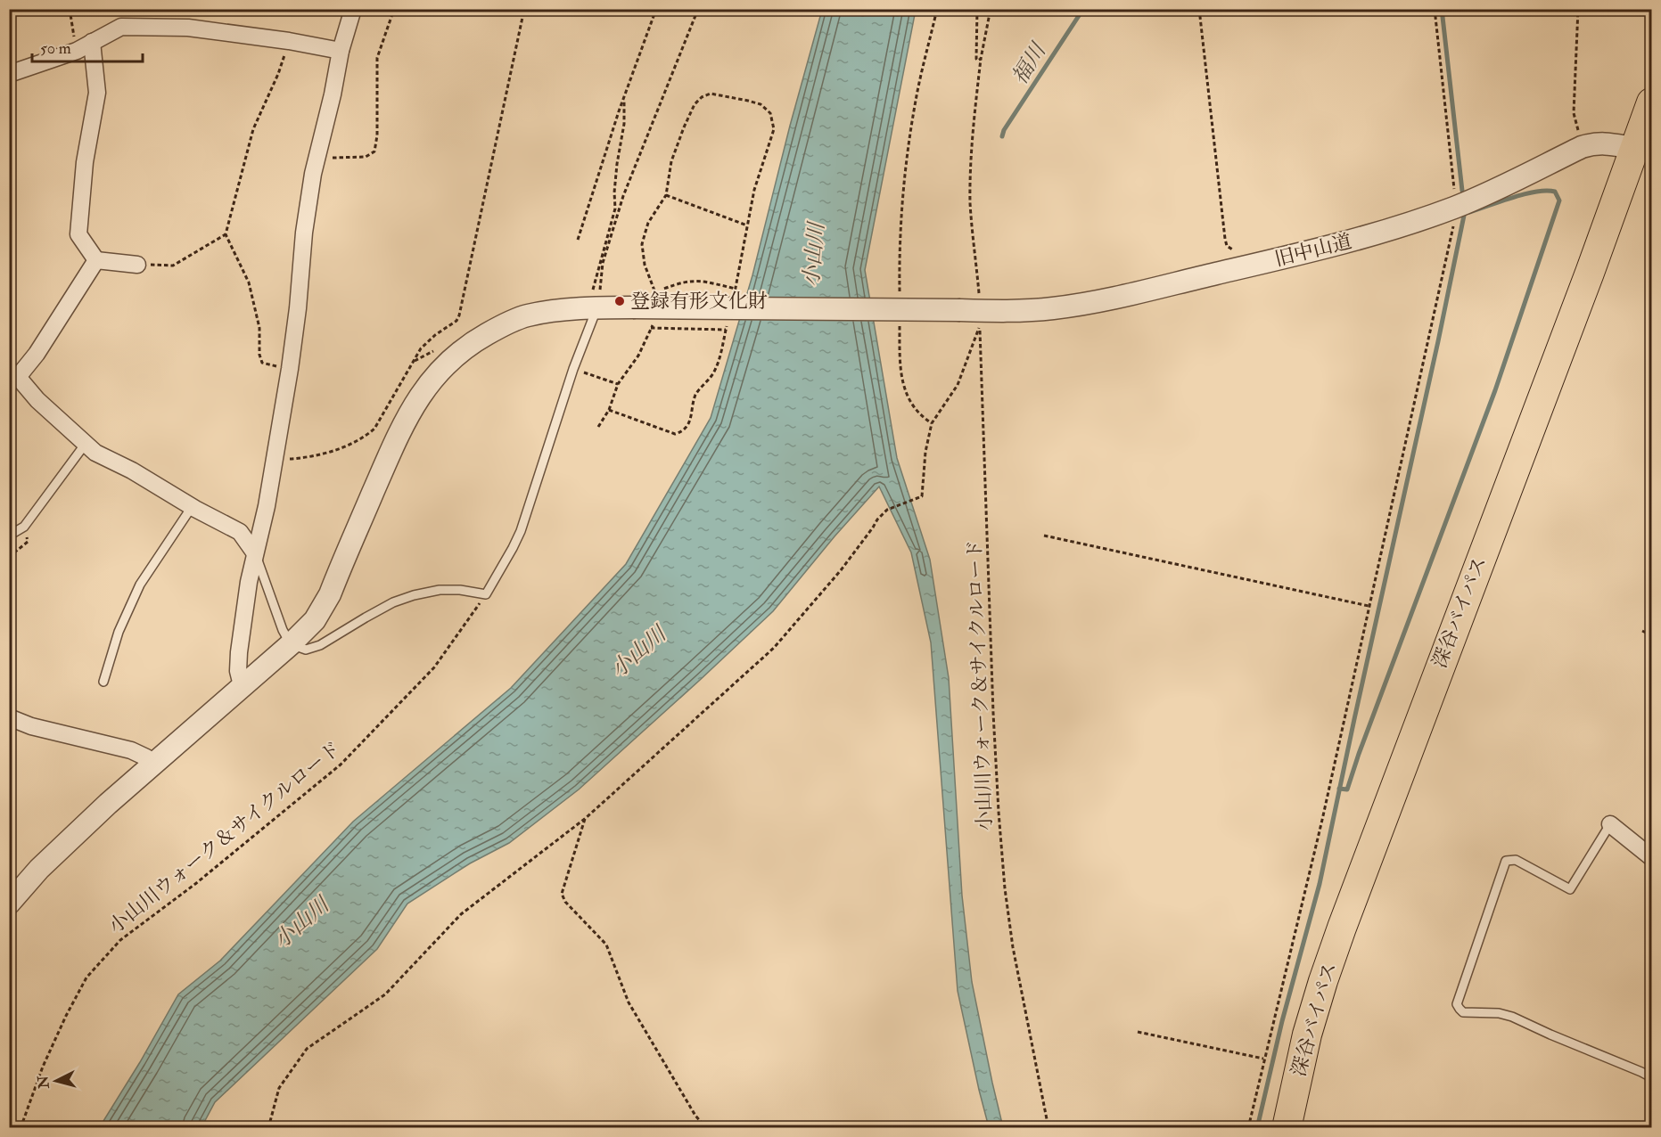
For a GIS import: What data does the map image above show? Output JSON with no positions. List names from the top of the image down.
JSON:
{
  "streets": {
    "highway": ["深谷バイパス"],
    "street": ["旧中山道"],
    "path": ["小山川ウォーク＆サイクルロード"]
  },
  "crossings": [
    ["旧中山道", "深谷バイパス"]
  ],
  "water": ["福川", "小山川"],
  "places": ["登録有形文化財"],
  "scale_bar": "50 m",
  "north": "left"
}
